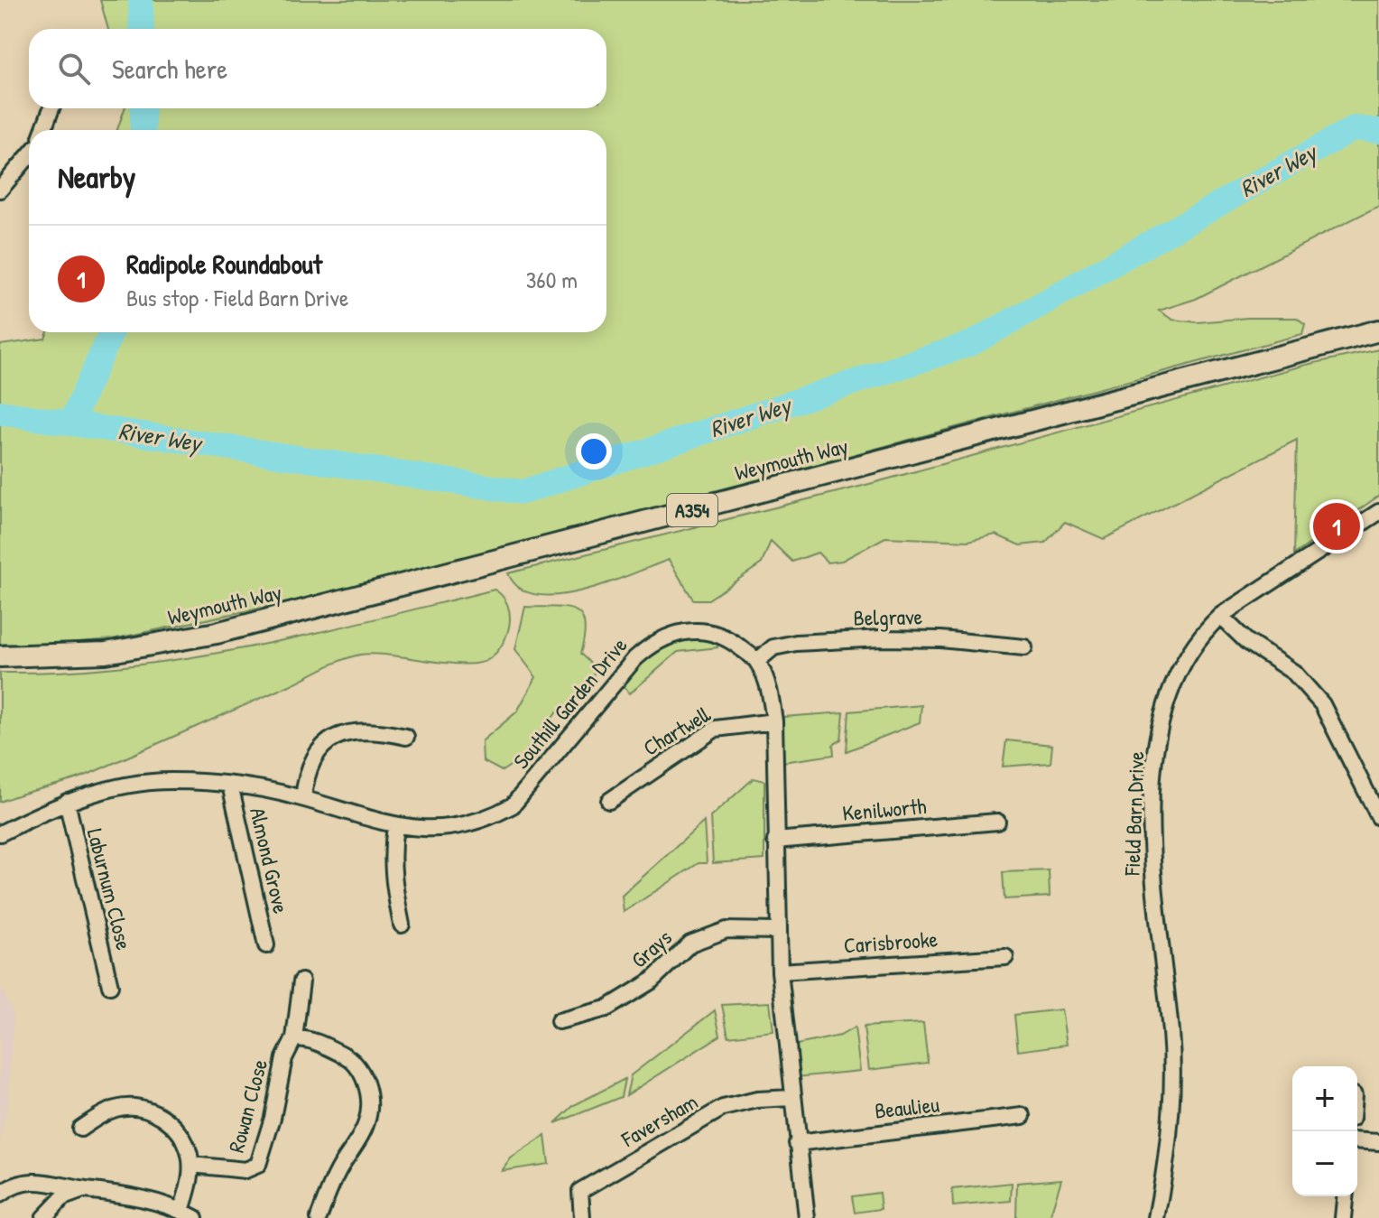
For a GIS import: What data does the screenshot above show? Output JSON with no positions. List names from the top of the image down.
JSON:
{
  "streets": {
    "highway": ["Weymouth Way", "A354"],
    "street": [
      "Belgrave",
      "Southill Garden Drive",
      "Chartwell",
      "Kenilworth",
      "Field Barn Drive",
      "Almond Grove",
      "Laburnum Close",
      "Carisbrooke",
      "Grays",
      "Rowan Close",
      "Beaulieu",
      "Faversham"
    ]
  },
  "crossings": [
    ["Belgrave", "Southill Garden Drive"],
    ["Southill Garden Drive", "Almond Grove"],
    ["Southill Garden Drive", "Laburnum Close"]
  ],
  "water": ["River Wey"],
  "page": {
    "search": "Search here",
    "heading": "Nearby",
    "list": [
      {
        "mark": "1",
        "name": "Radipole Roundabout",
        "note": "Bus stop · Field Barn Drive",
        "value": "360 m"
      }
    ],
    "pins": "1",
    "map_buttons": ["+", "−"]
  }
}
